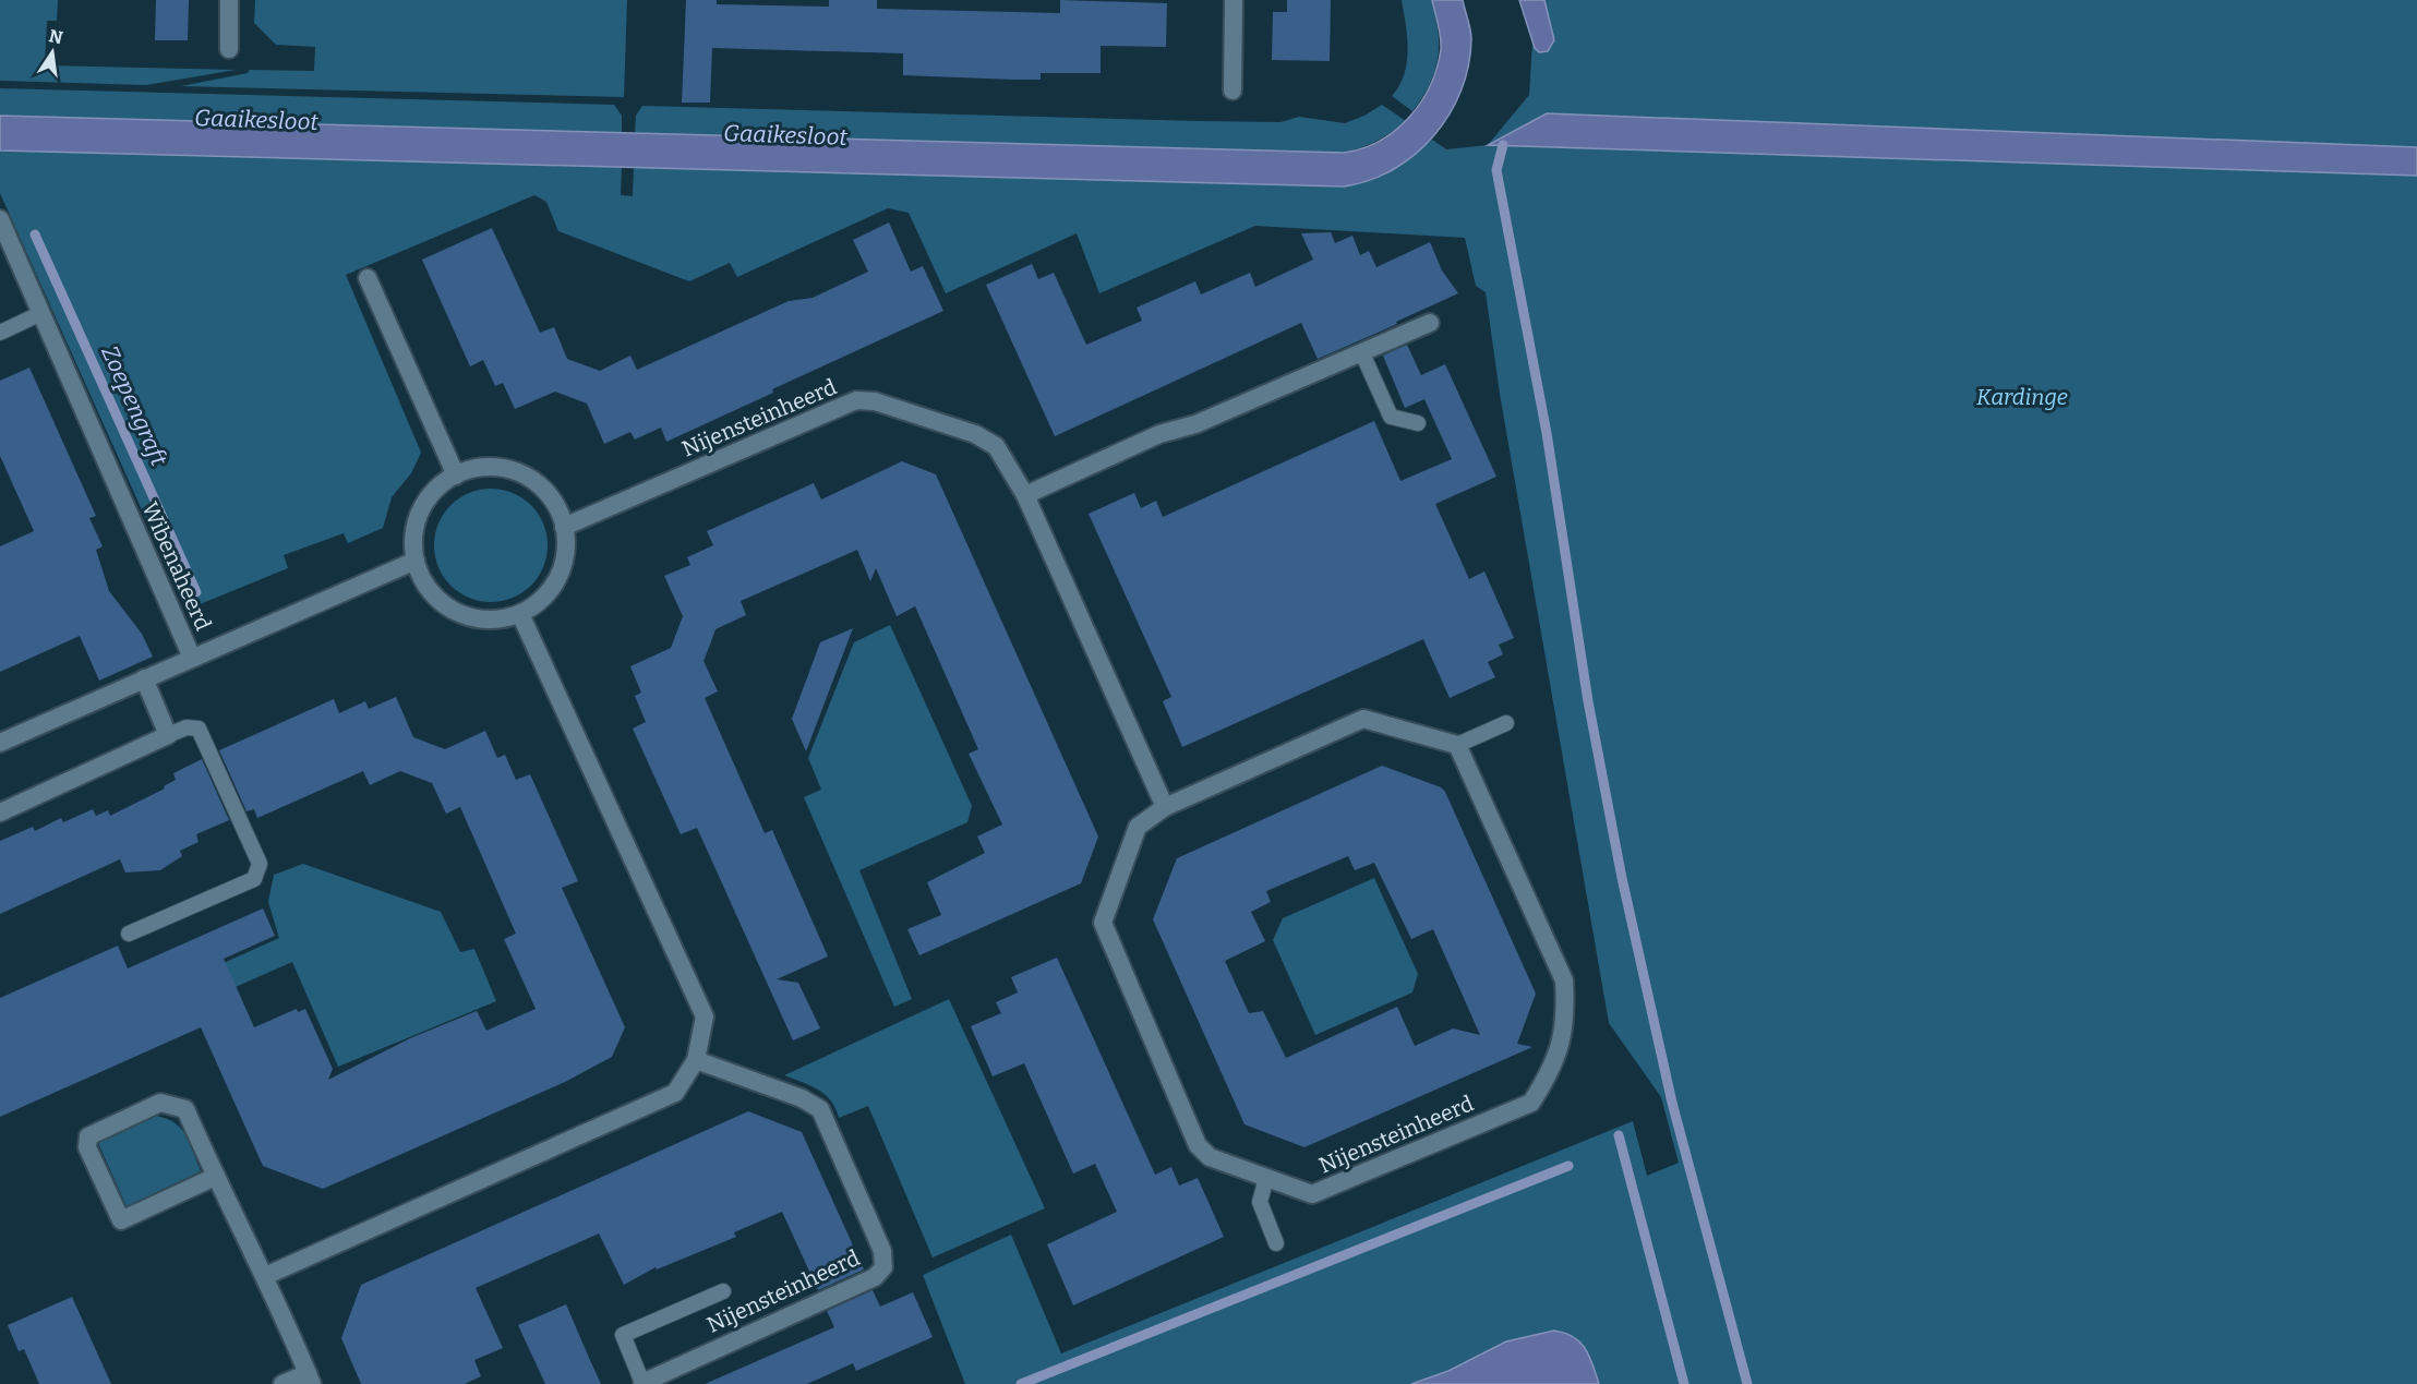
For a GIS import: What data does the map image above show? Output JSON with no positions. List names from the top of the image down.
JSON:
{
  "streets": {
    "street": ["Nijensteinheerd", "Wibenaheerd"]
  },
  "crossings": [
    ["Nijensteinheerd", "Wibenaheerd"]
  ],
  "water": ["Gaaikesloot", "Zoepengraft"],
  "parks": ["Kardinge"],
  "north": "top"
}
